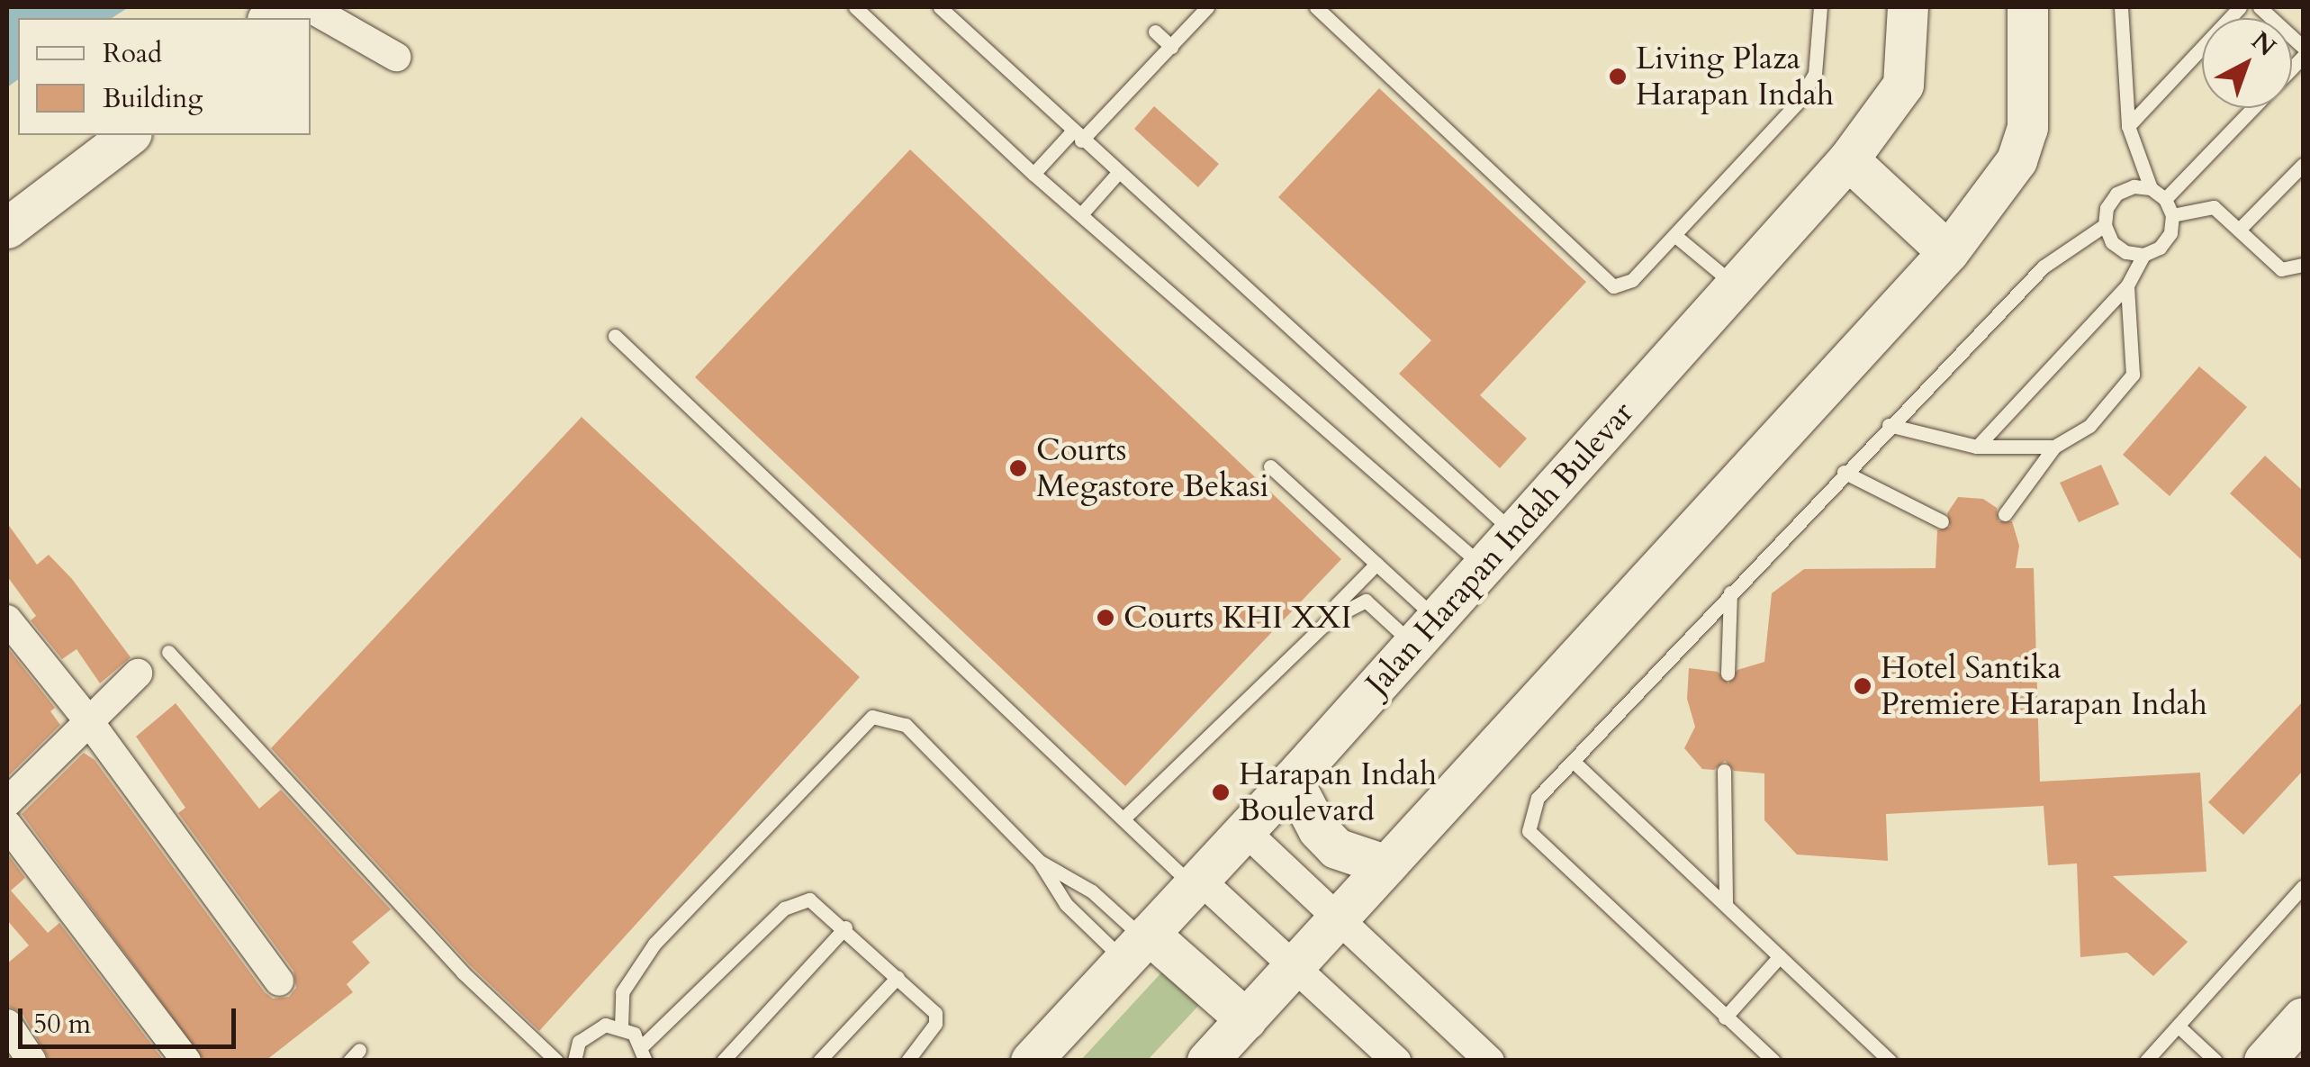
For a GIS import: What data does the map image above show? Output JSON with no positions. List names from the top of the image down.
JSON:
{
  "streets": {
    "street": ["Jalan Harapan Indah Bulevar"]
  },
  "places": [
    "Living Plaza Harapan Indah",
    "Courts Megastore Bekasi",
    "Courts KHI XXI",
    "Hotel Santika Premiere Harapan Indah",
    "Harapan Indah Boulevard"
  ],
  "legend": ["Road", "Building"],
  "scale_bar": "50 m",
  "north": "top right"
}
